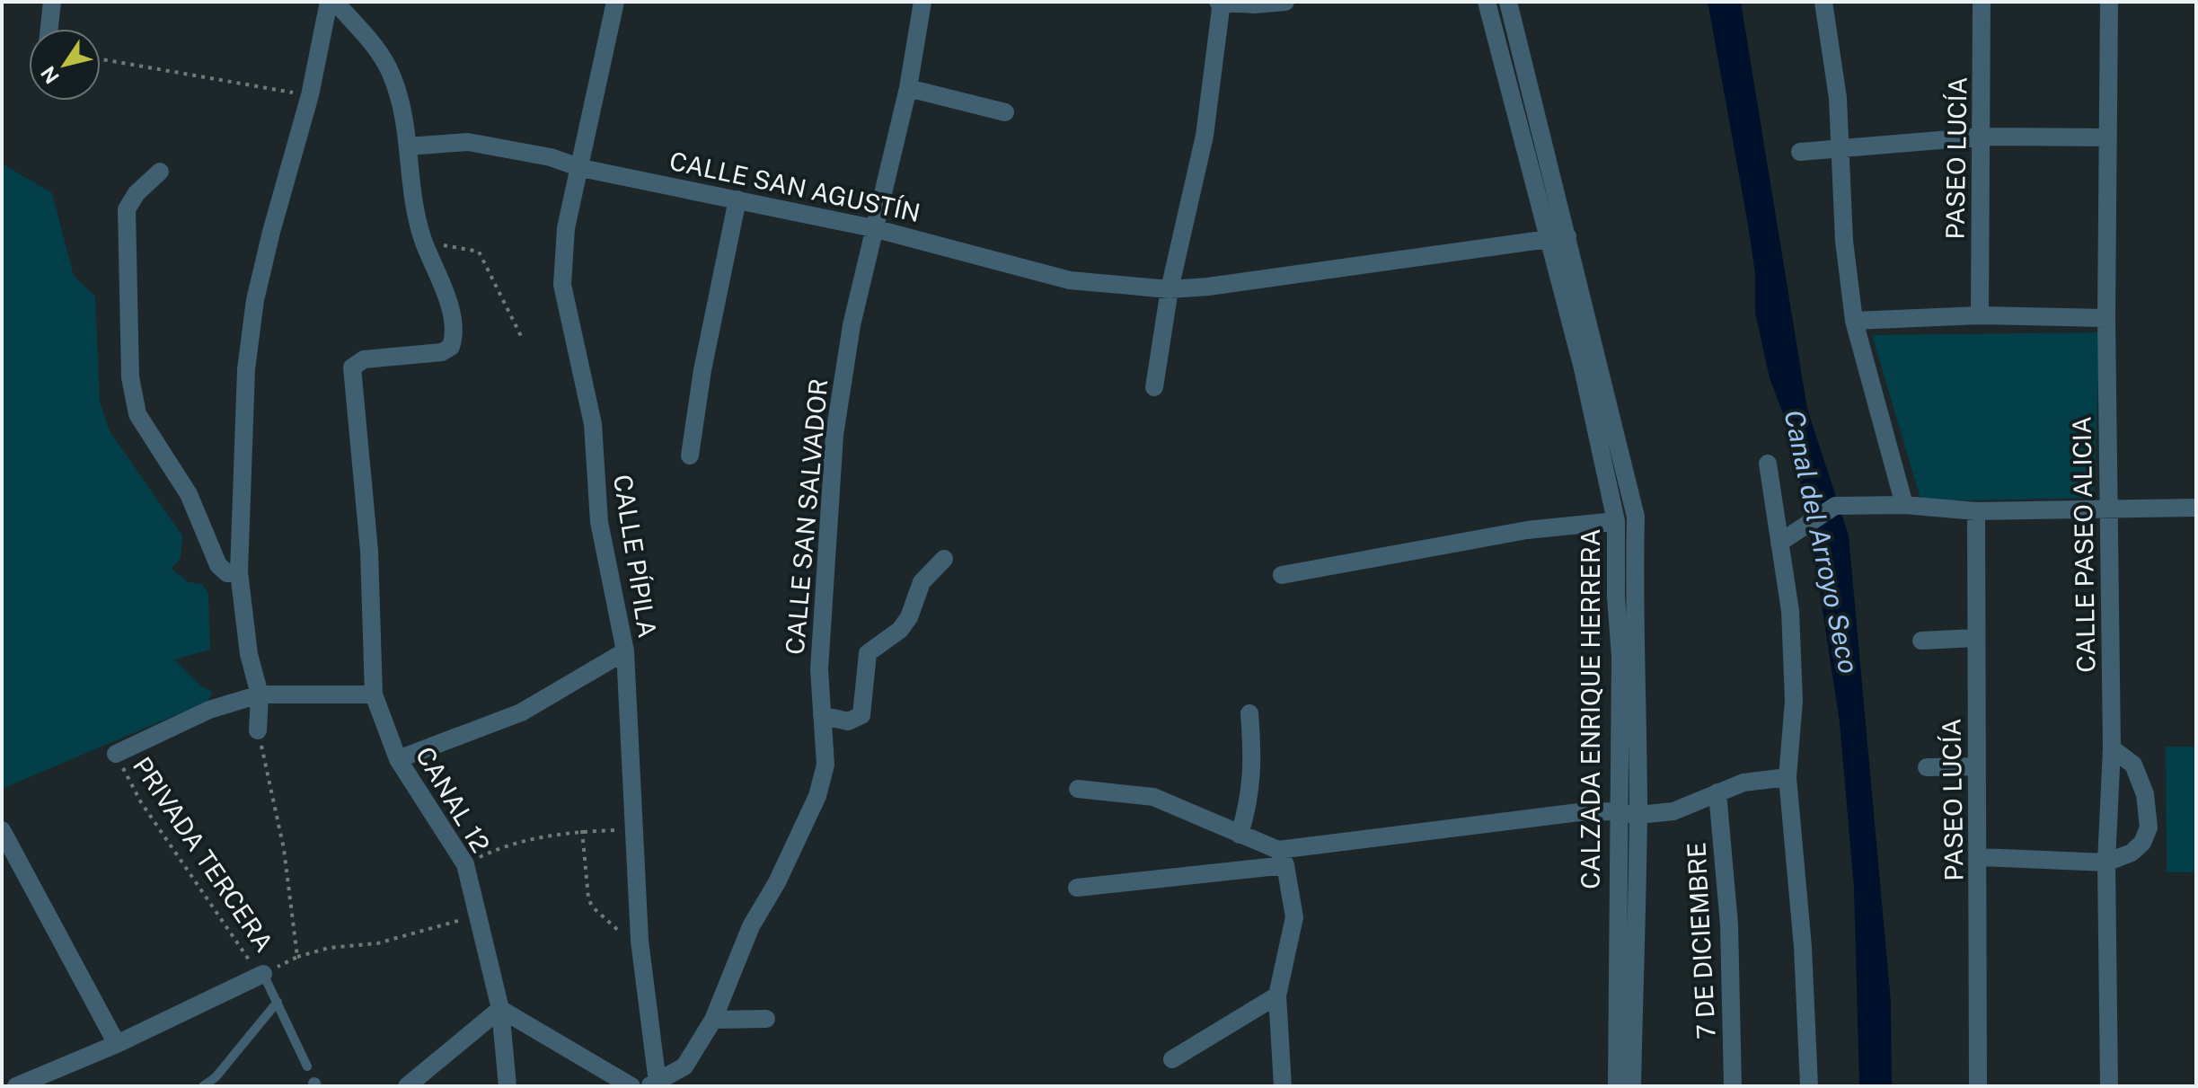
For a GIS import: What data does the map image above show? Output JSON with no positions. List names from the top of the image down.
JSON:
{
  "streets": {
    "street": [
      "PASEO LUCÍA",
      "CALLE SAN AGUSTÍN",
      "CALLE SAN SALVADOR",
      "CALLE PASEO ALICIA",
      "CALLE PÍPILA",
      "CALZADA ENRIQUE HERRERA",
      "CANAL 12",
      "7 DE DICIEMBRE"
    ],
    "path": ["PRIVADA TERCERA"]
  },
  "crossings": [
    ["CALLE SAN AGUSTÍN", "CALLE SAN SALVADOR"],
    ["CALLE SAN AGUSTÍN", "CALLE PÍPILA"],
    ["CALLE SAN AGUSTÍN", "CALZADA ENRIQUE HERRERA"],
    ["CALLE SAN SALVADOR", "CALLE PÍPILA"]
  ],
  "water": ["Canal del Arroyo Seco"],
  "north": "bottom left"
}
